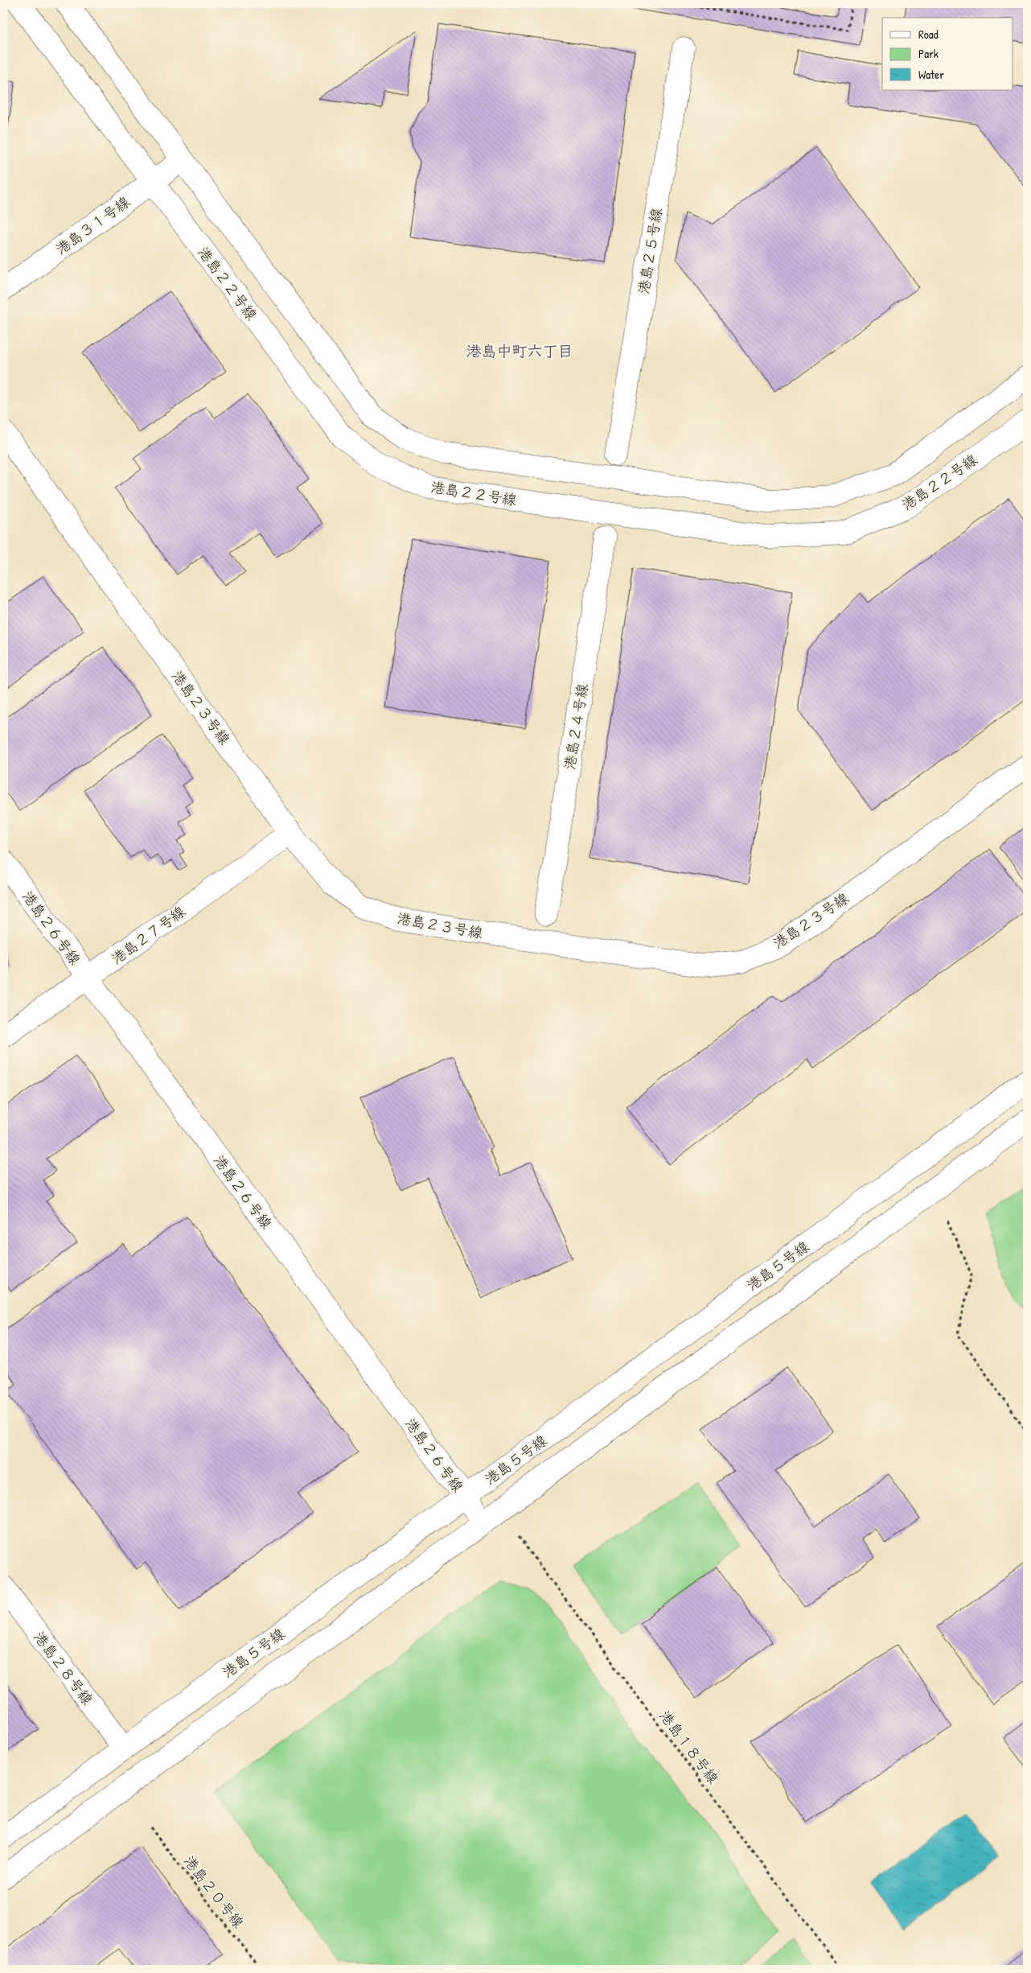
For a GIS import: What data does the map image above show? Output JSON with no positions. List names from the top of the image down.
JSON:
{
  "streets": {
    "street": [
      "港島３１号線",
      "港島２５号線",
      "港島２２号線",
      "港島２３号線",
      "港島２４号線",
      "港島２６号線",
      "港島２７号線",
      "港島５号線",
      "港島２８号線"
    ],
    "path": ["港島１８号線", "港島２０号線"]
  },
  "crossings": [
    ["港島３１号線", "港島２２号線"],
    ["港島２３号線", "港島２７号線"],
    ["港島２６号線", "港島２７号線"],
    ["港島２６号線", "港島５号線"],
    ["港島５号線", "港島２８号線"]
  ],
  "districts": ["港島中町六丁目"],
  "legend": ["Road", "Park", "Water"]
}
